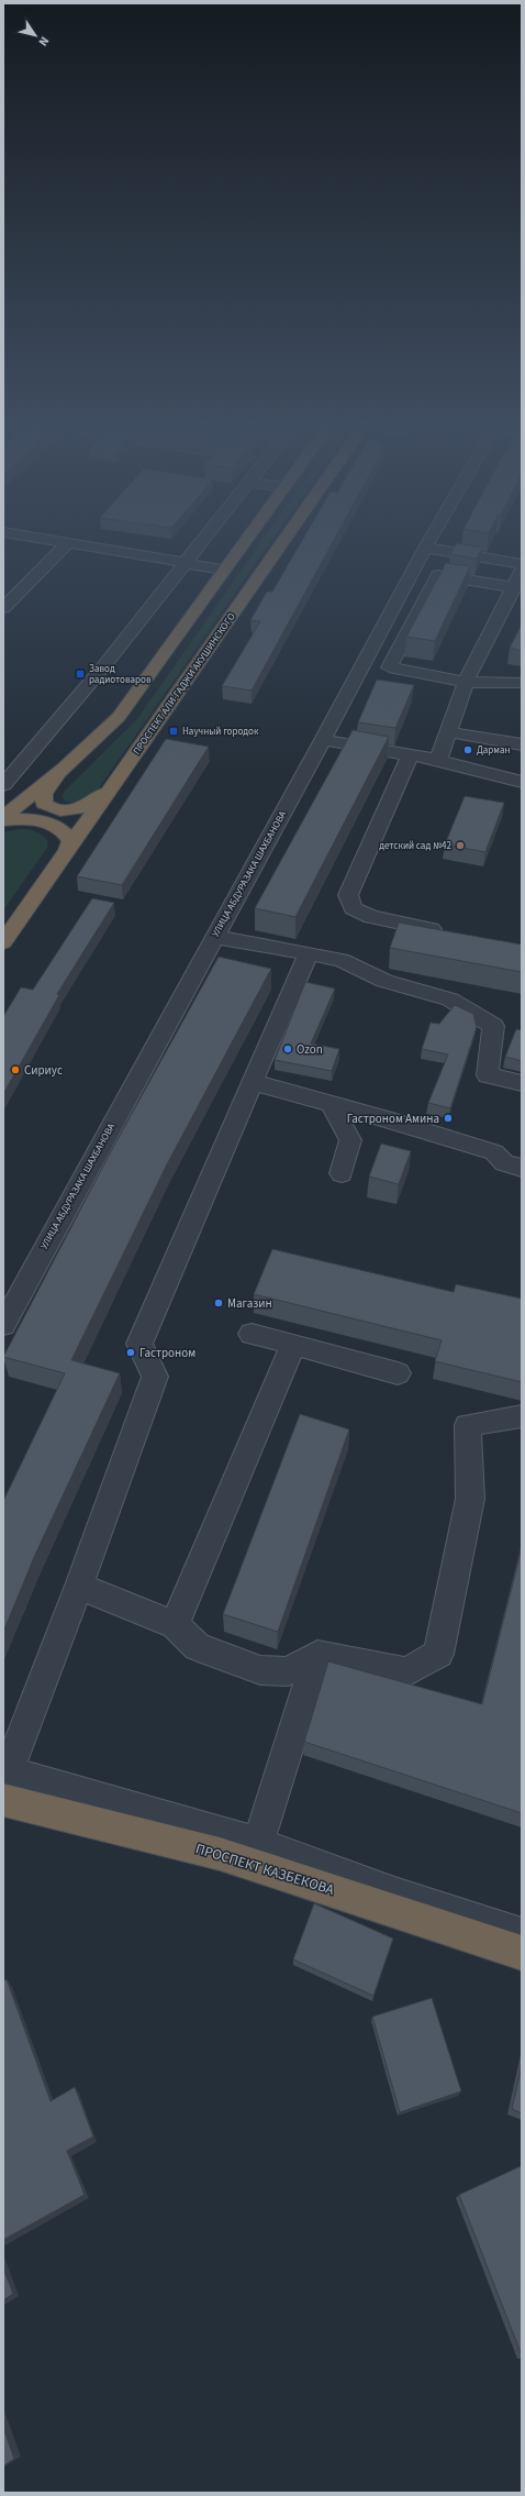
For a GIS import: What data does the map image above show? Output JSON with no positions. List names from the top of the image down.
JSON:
{
  "streets": {
    "highway": ["ПРОСПЕКТ АЛИ-ГАДЖИ АКУШИНСКОГО", "ПРОСПЕКТ КАЗБЕКОВА"],
    "street": ["УЛИЦА АБДУРАЗАКА ШАХБАНОВА"]
  },
  "places": {
    "transit": ["Завод радиотоваров", "Научный городок"],
    "other": [
      "Дарман",
      "детский сад №42",
      "Ozon",
      "Сириус",
      "Гастроном Амина",
      "Магазин",
      "Гастроном"
    ]
  },
  "north": "bottom right"
}
